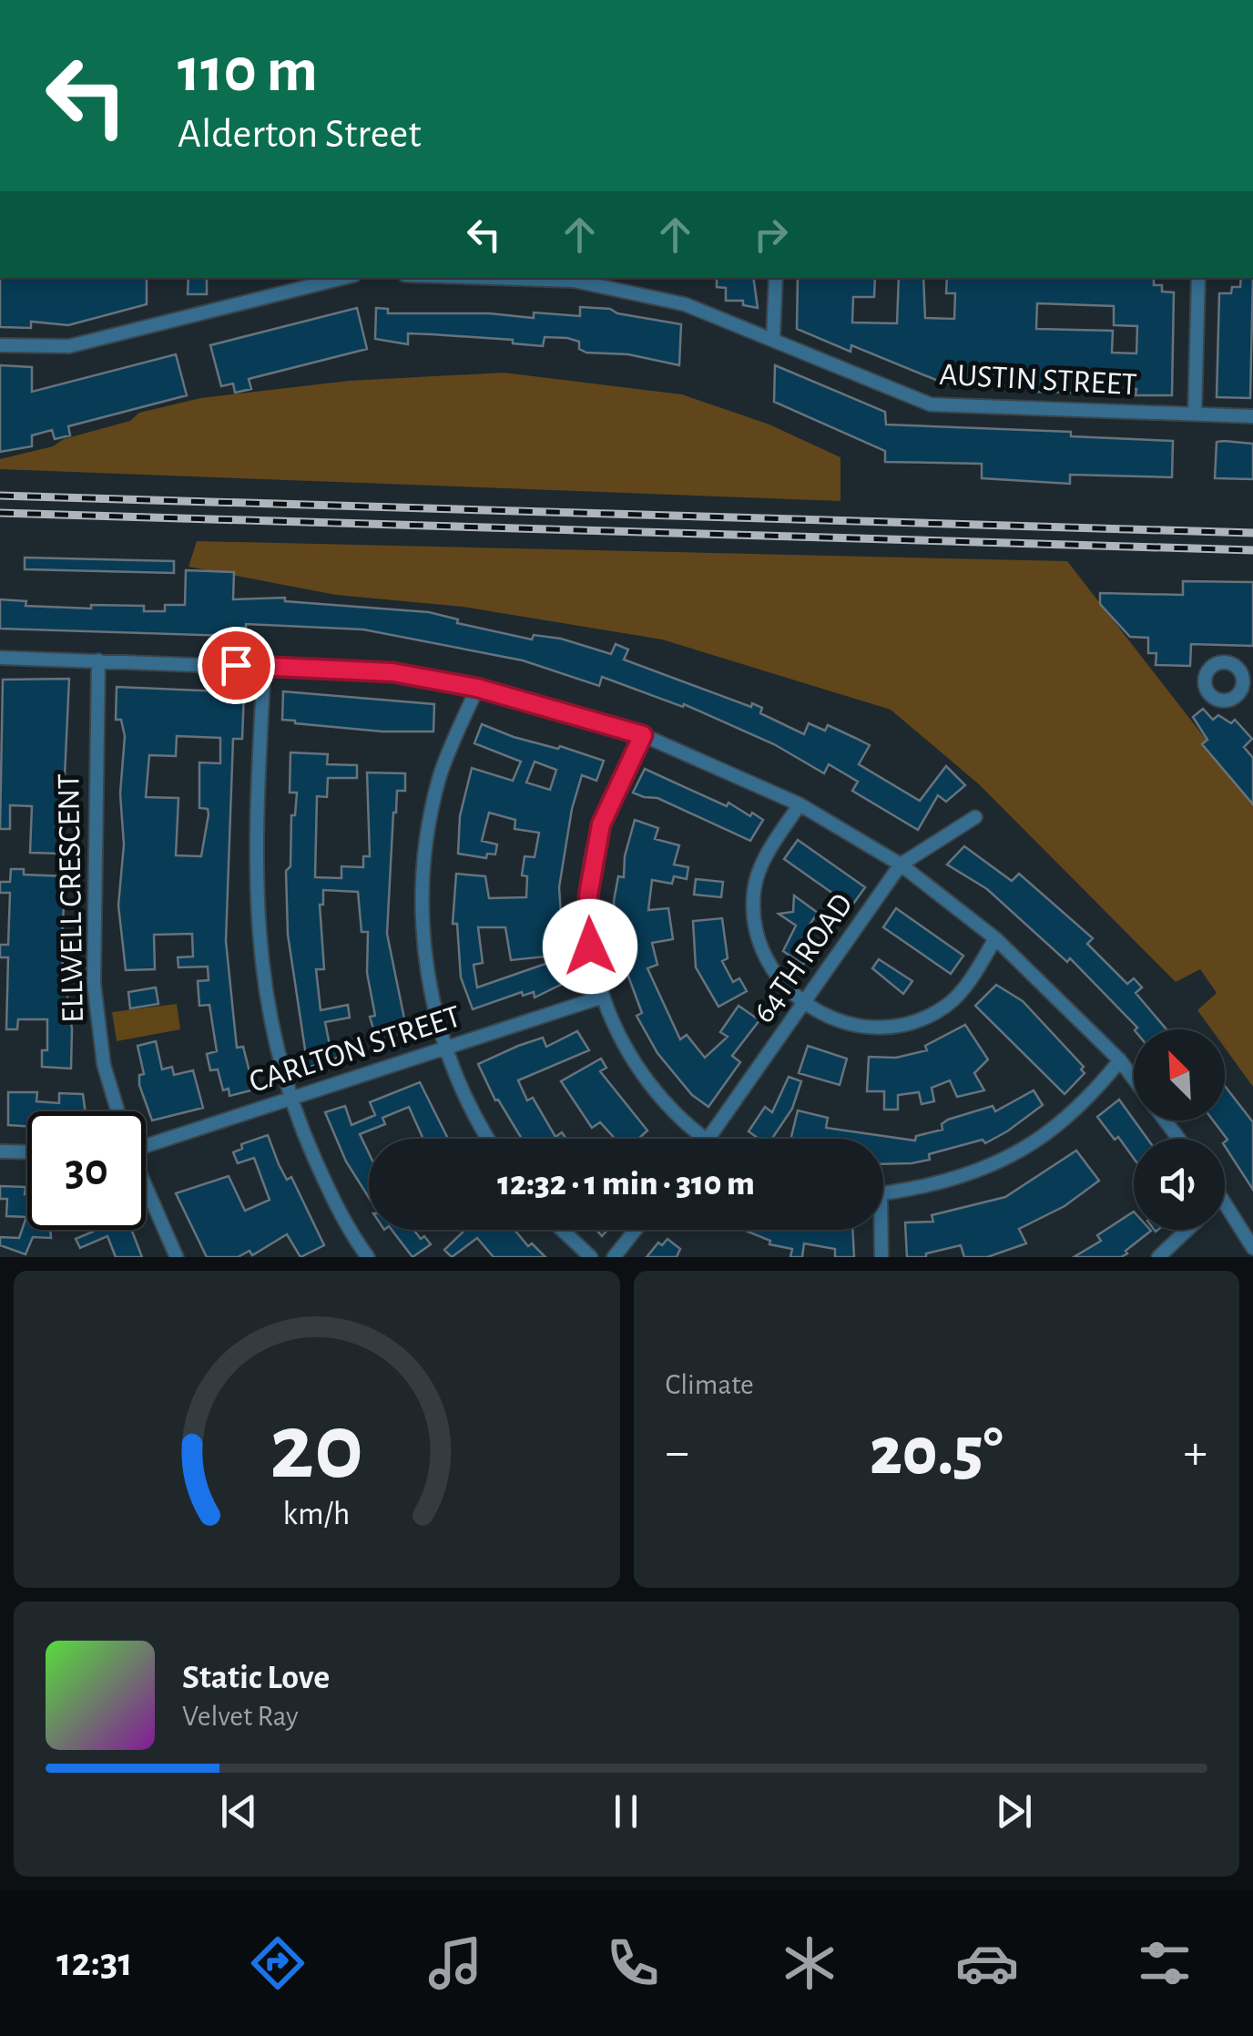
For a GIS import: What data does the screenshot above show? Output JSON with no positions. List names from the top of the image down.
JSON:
{
  "streets": {
    "street": [
      "AUSTIN STREET",
      "ELLWELL CRESCENT",
      "64TH ROAD",
      "CARLTON STREET"
    ]
  },
  "north": "top left",
  "page": {
    "turn": ["110 m", "Alderton Street"],
    "limit": "30",
    "trip": "12:32 · 1 min · 310 m",
    "tile": "Climate",
    "heat": ["−", "20.5°", "+"],
    "song": ["Static Love", "Velvet Ray"],
    "tabs": "12:31",
    "gauge": ["20", "km/h"]
  }
}
